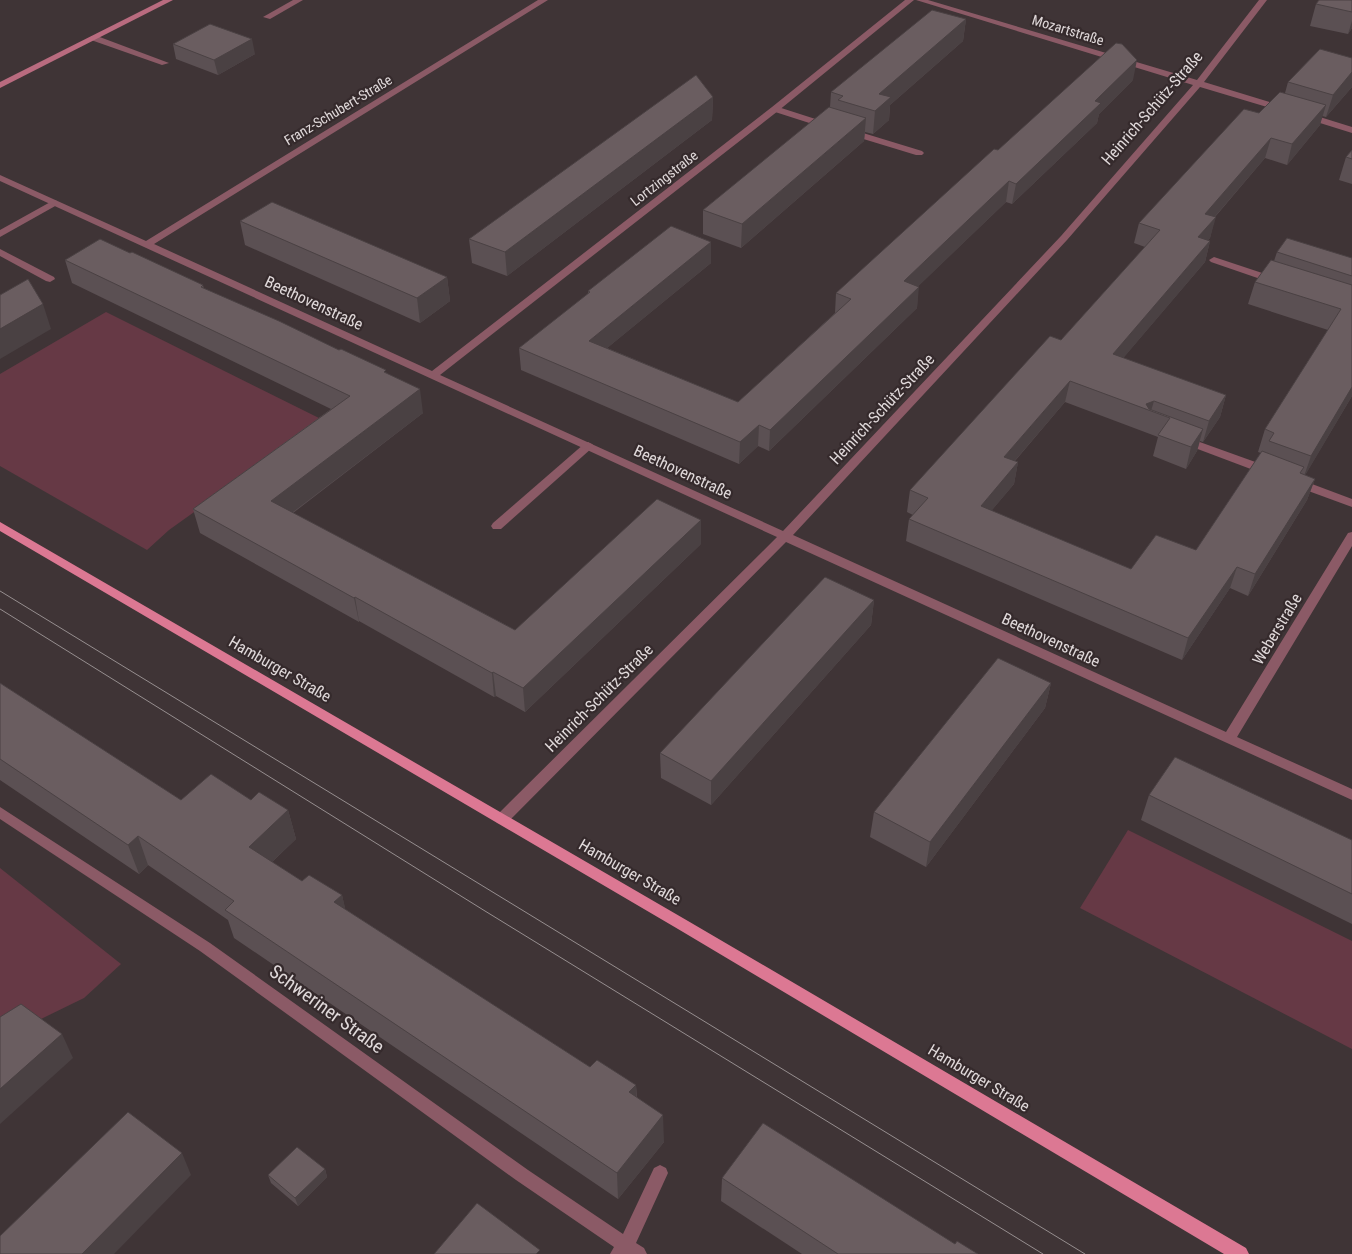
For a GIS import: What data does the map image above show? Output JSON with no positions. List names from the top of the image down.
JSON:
{
  "streets": {
    "main road": ["Hamburger Straße"],
    "street": [
      "Mozartstraße",
      "Heinrich-Schütz-Straße",
      "Franz-Schubert-Straße",
      "Lortzingstraße",
      "Beethovenstraße",
      "Weberstraße",
      "Schweriner Straße"
    ]
  },
  "crossings": [
    ["Mozartstraße", "Heinrich-Schütz-Straße"],
    ["Heinrich-Schütz-Straße", "Beethovenstraße"],
    ["Heinrich-Schütz-Straße", "Hamburger Straße"],
    ["Franz-Schubert-Straße", "Beethovenstraße"],
    ["Lortzingstraße", "Beethovenstraße"],
    ["Beethovenstraße", "Weberstraße"]
  ]
}
